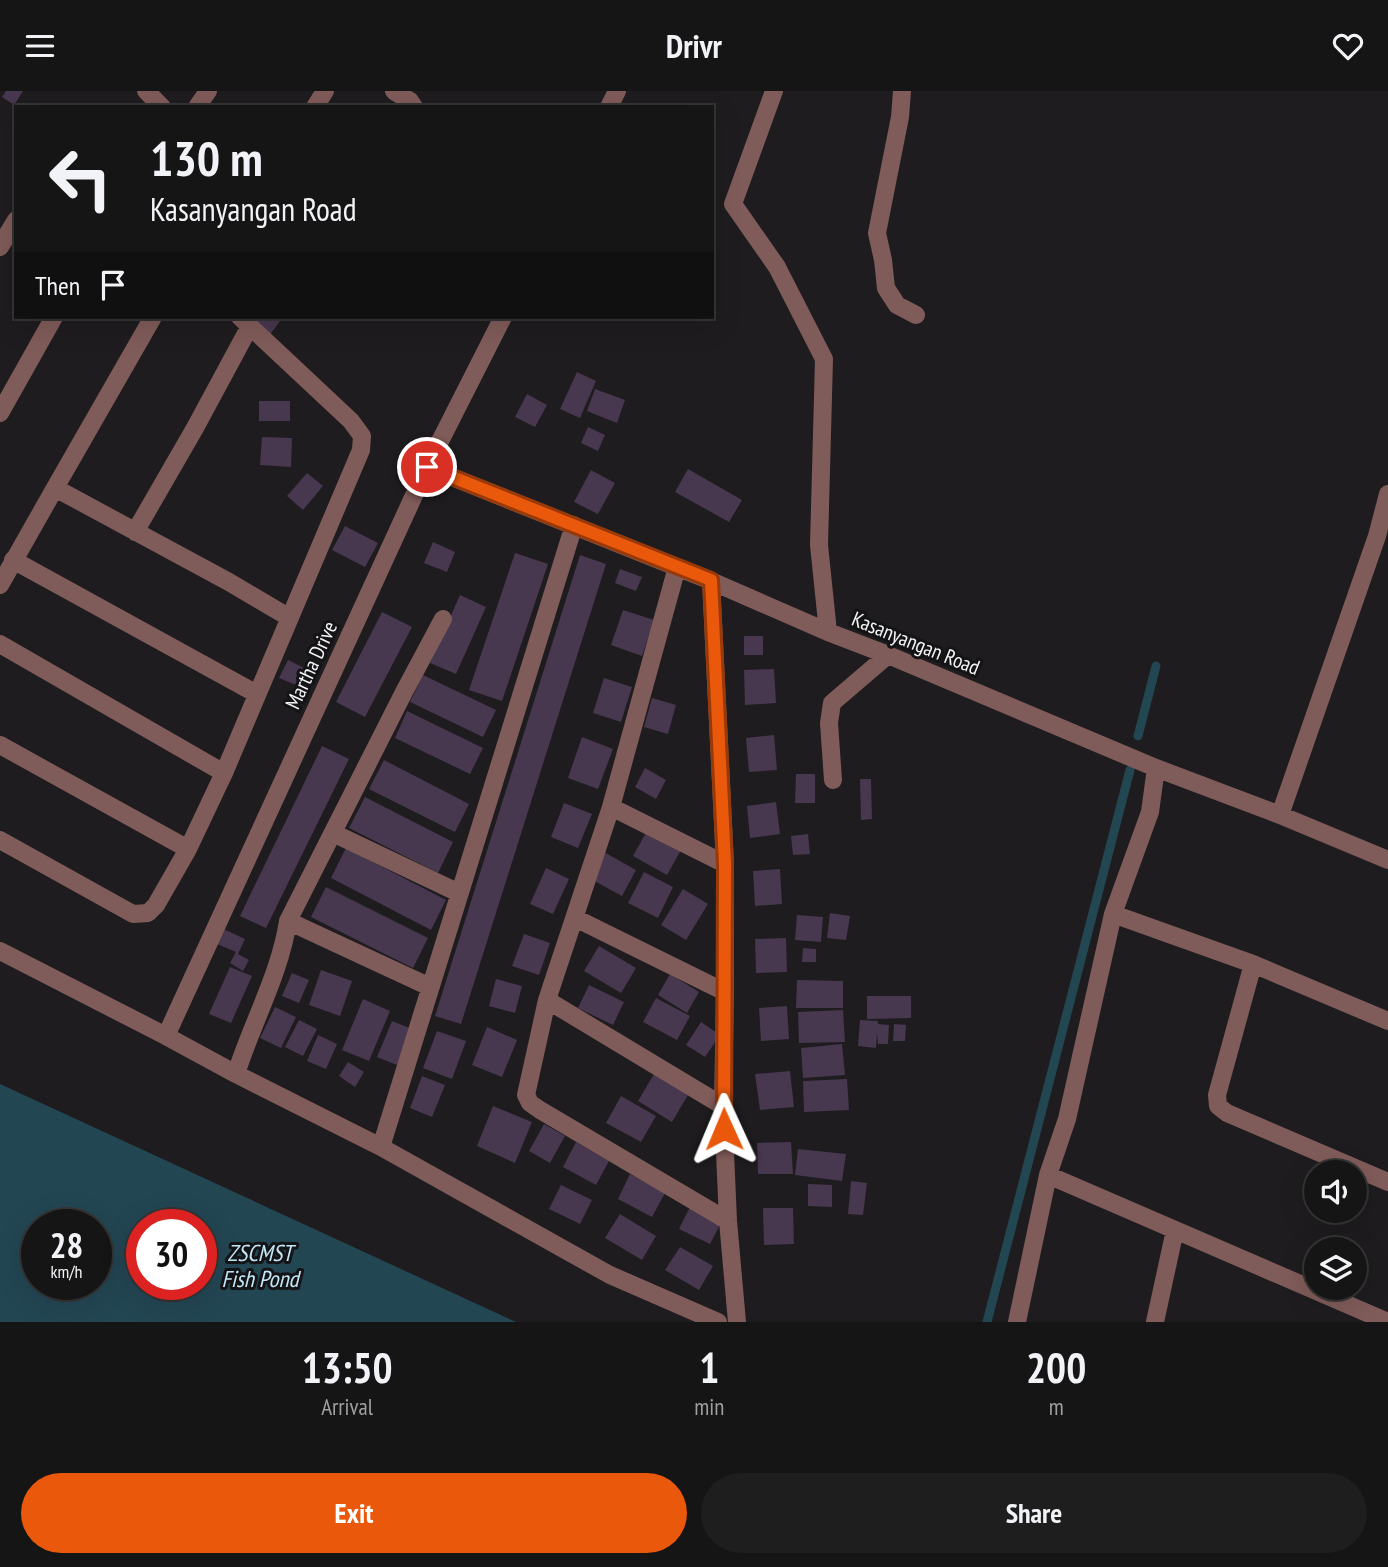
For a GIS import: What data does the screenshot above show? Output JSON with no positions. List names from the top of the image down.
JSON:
{
  "streets": {
    "street": ["Kasanyangan Road", "Martha Drive"]
  },
  "crossings": [
    ["Kasanyangan Road", "Martha Drive"]
  ],
  "water": ["ZSCMST Fish Pond"],
  "page": {
    "header": "Drivr",
    "turn": ["130 m", "Kasanyangan Road"],
    "then": "Then",
    "speed": "28 km/h",
    "limit": "30",
    "eta": [
      "13:50",
      "Arrival",
      "1",
      "min",
      "200",
      "m"
    ],
    "buttons": ["Exit", "Share"]
  }
}
